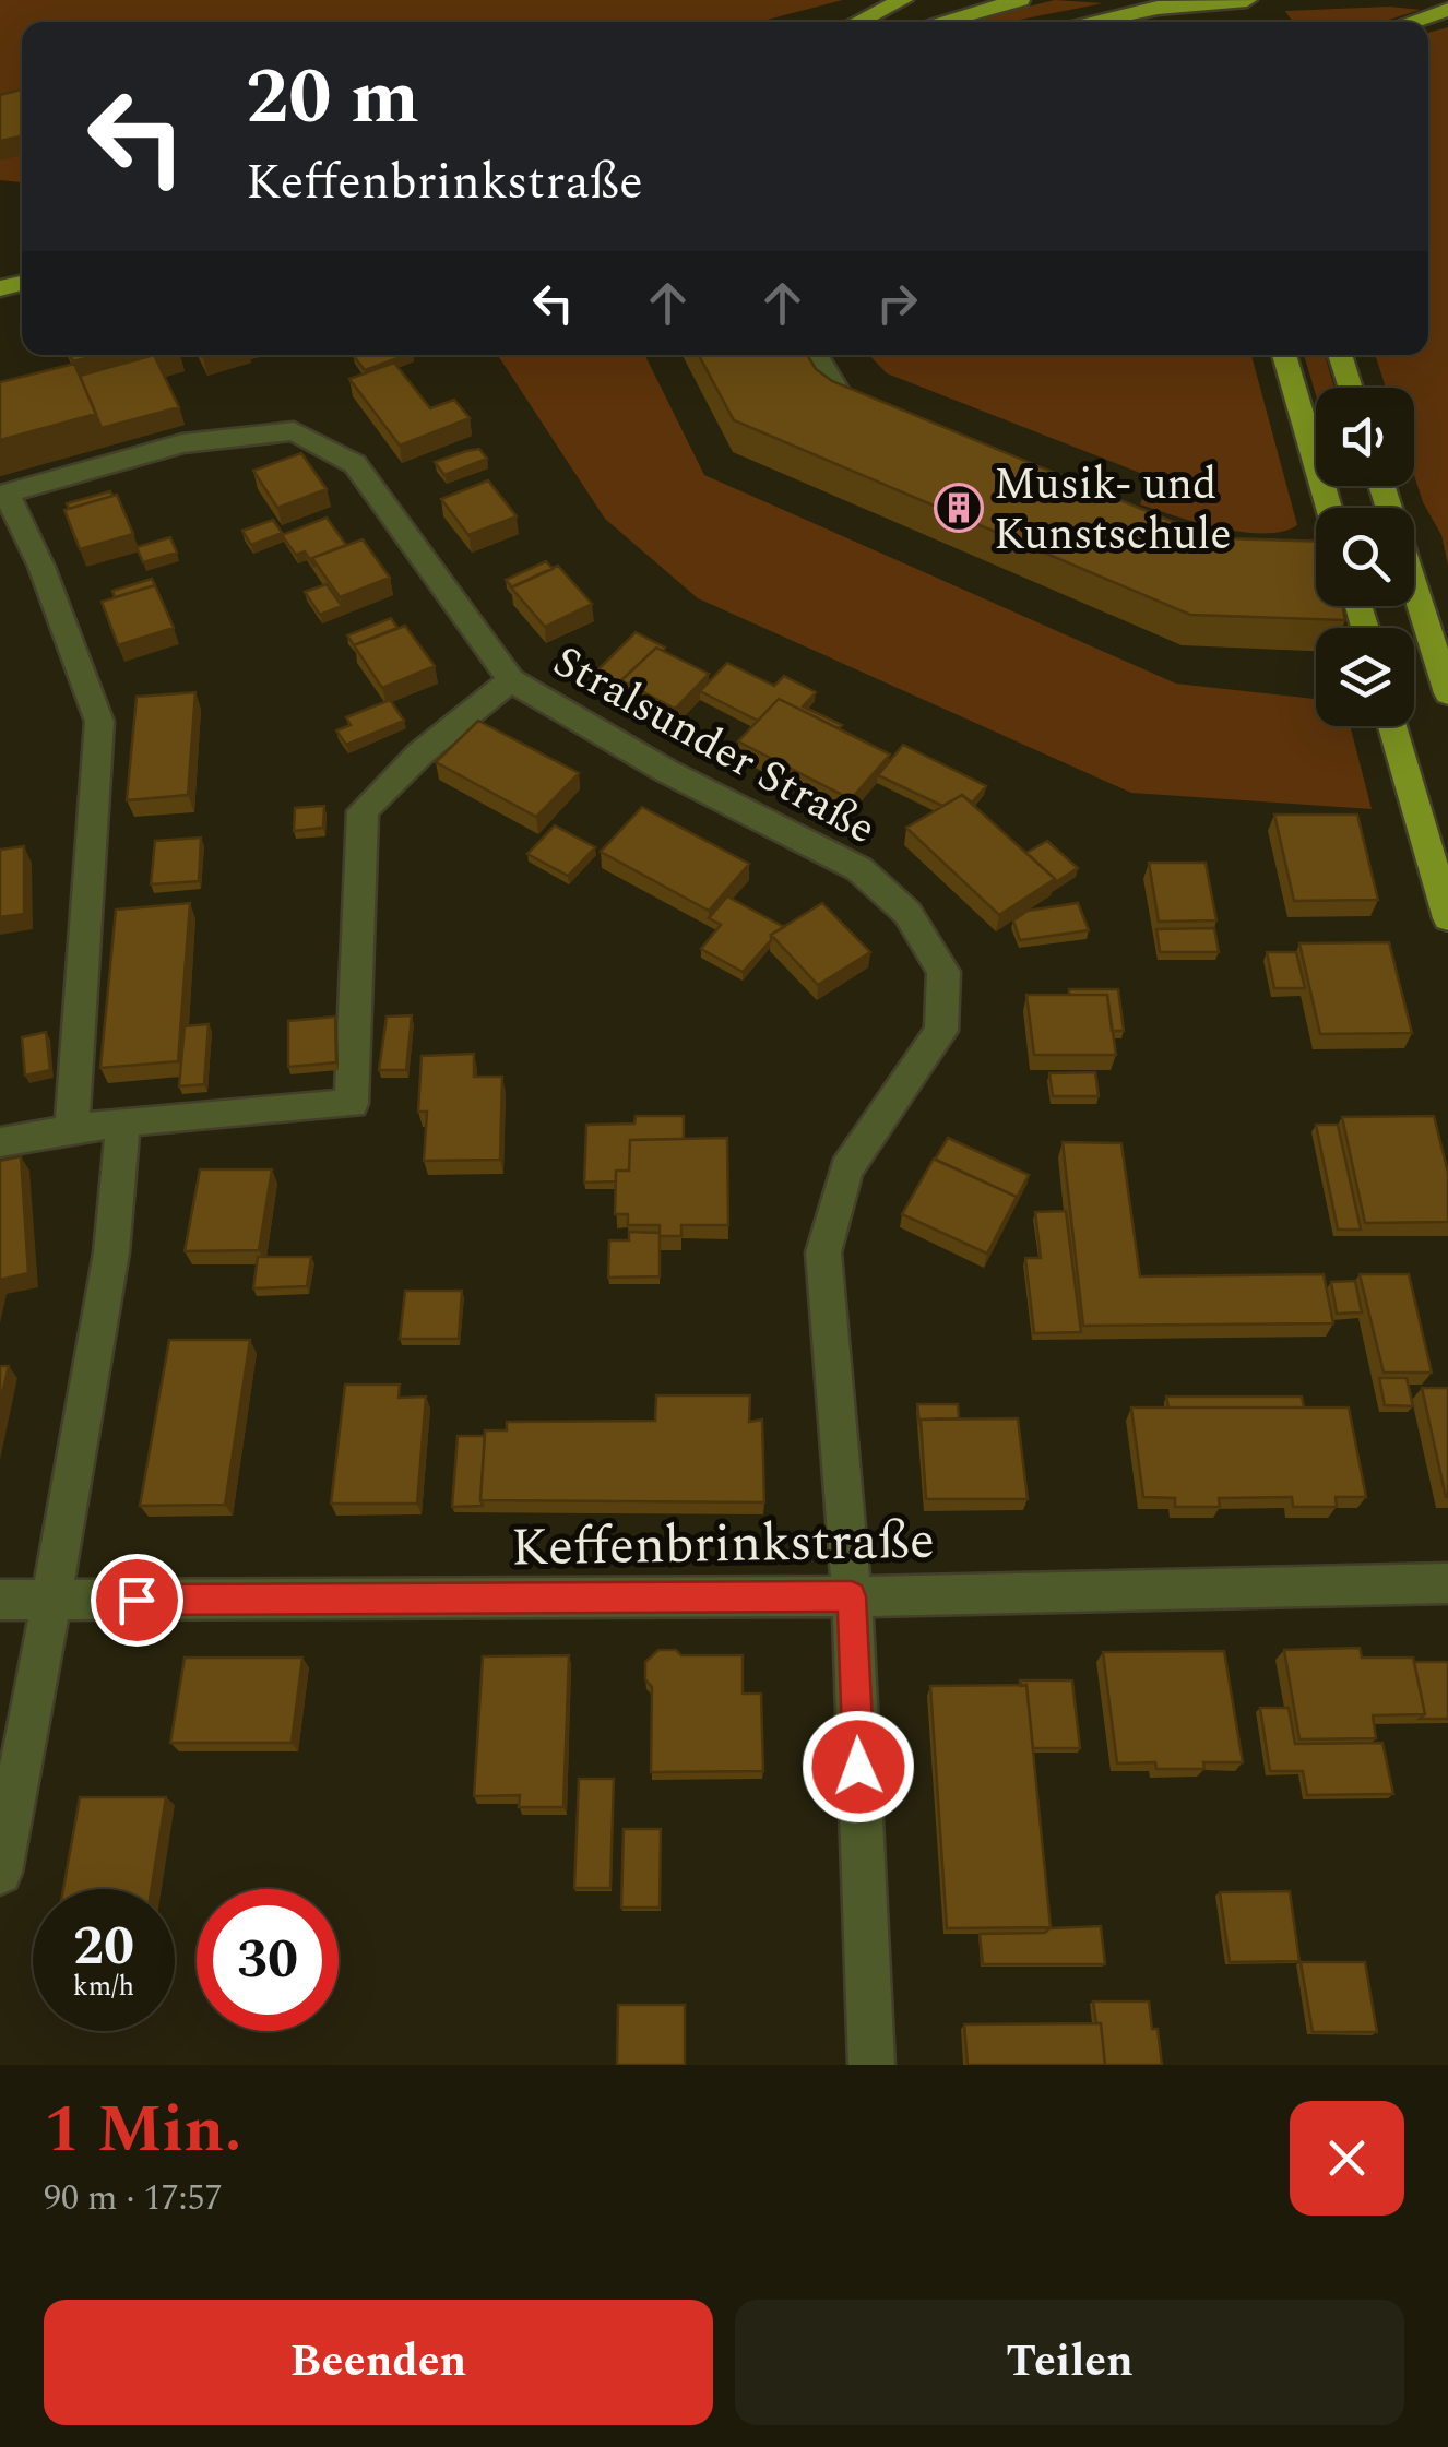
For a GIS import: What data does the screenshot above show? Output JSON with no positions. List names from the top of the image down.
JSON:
{
  "streets": {
    "street": ["Stralsunder Straße", "Keffenbrinkstraße"]
  },
  "crossings": [
    ["Stralsunder Straße", "Keffenbrinkstraße"]
  ],
  "places": {
    "building": ["Musik- und Kunstschule"]
  },
  "page": {
    "turn": ["20 m", "Keffenbrinkstraße"],
    "speed": "20 km/h",
    "limit": "30",
    "heading": ["1 Min.", "90 m · 17:57"],
    "buttons": ["Beenden", "Teilen"]
  }
}
